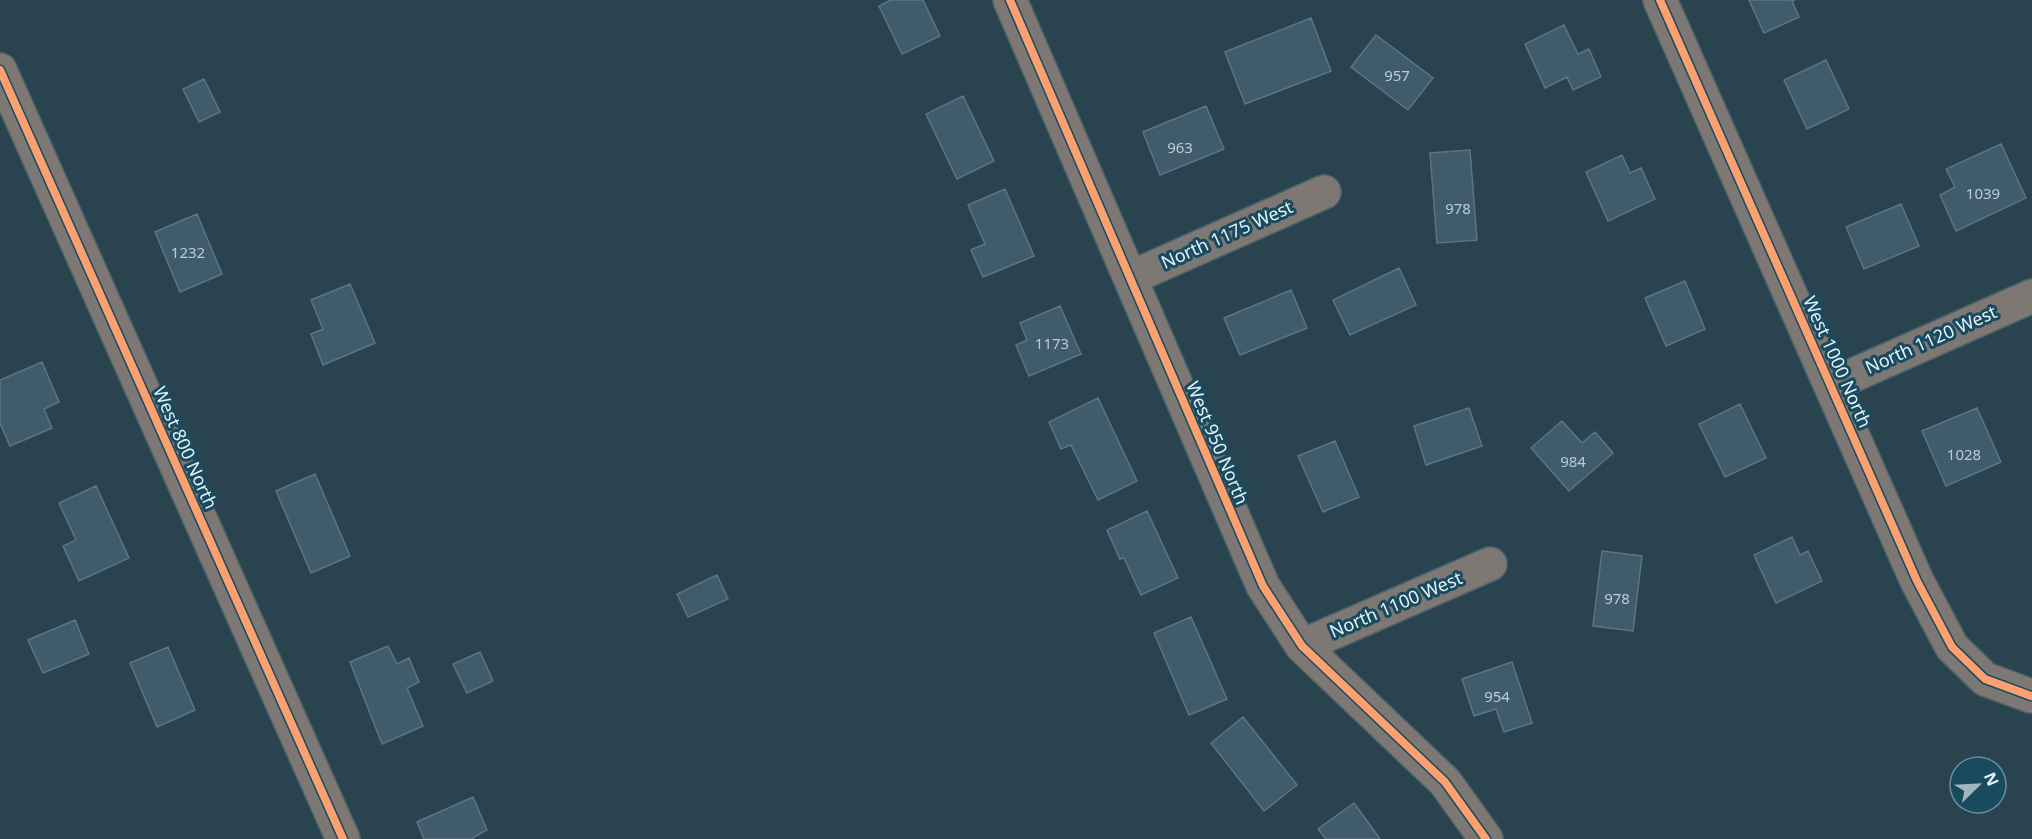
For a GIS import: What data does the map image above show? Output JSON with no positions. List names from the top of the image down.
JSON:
{
  "streets": {
    "street": [
      "North 1175 West",
      "North 1120 West",
      "West 1000 North",
      "West 950 North",
      "West 800 North",
      "North 1100 West"
    ]
  },
  "crossings": [
    ["North 1175 West", "West 950 North"],
    ["North 1120 West", "West 1000 North"],
    ["West 950 North", "North 1100 West"]
  ],
  "house_numbers": [
    "957",
    "963",
    "1039",
    "978",
    "1232",
    "1173",
    "1028",
    "984",
    "978",
    "954"
  ],
  "north": "top right"
}
